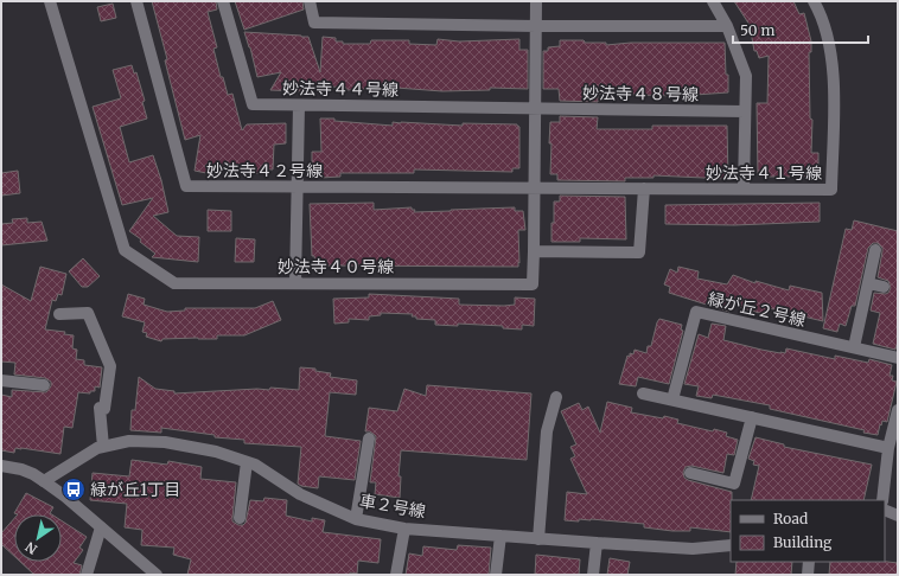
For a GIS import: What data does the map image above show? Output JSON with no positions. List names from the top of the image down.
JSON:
{
  "streets": {
    "street": [
      "妙法寺４４号線",
      "妙法寺４８号線",
      "妙法寺４２号線",
      "妙法寺４１号線",
      "妙法寺４０号線",
      "緑が丘２号線",
      "車２号線"
    ]
  },
  "crossings": [
    ["妙法寺４４号線", "妙法寺４８号線"],
    ["妙法寺４４号線", "妙法寺４０号線"],
    ["妙法寺４８号線", "妙法寺４０号線"],
    ["妙法寺４２号線", "妙法寺４１号線"],
    ["妙法寺４２号線", "妙法寺４０号線"],
    ["妙法寺４１号線", "妙法寺４０号線"]
  ],
  "places": {
    "bus stop": ["緑が丘1丁目"]
  },
  "legend": ["Road", "Building"],
  "scale_bar": "50 m",
  "north": "bottom left"
}
